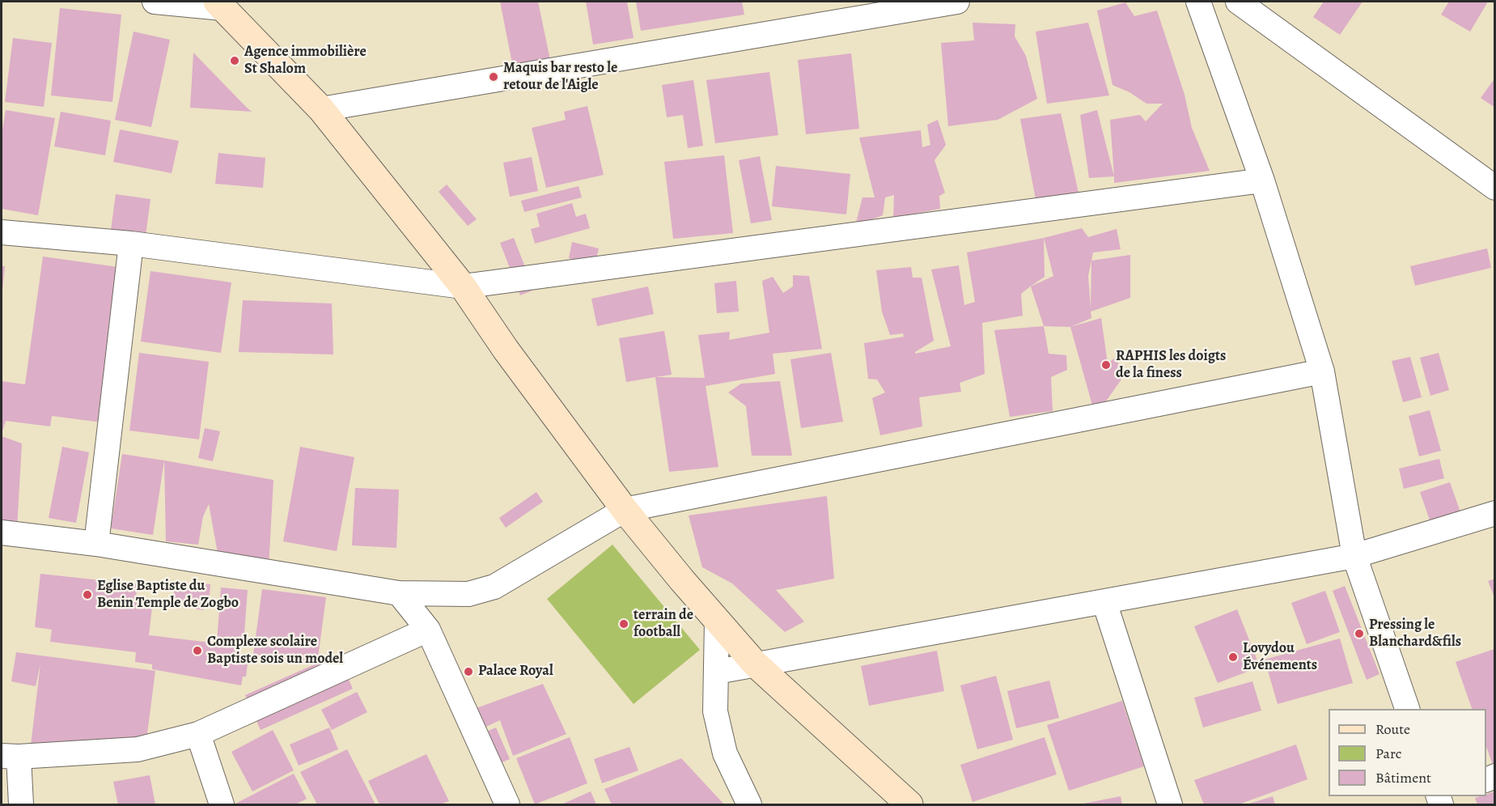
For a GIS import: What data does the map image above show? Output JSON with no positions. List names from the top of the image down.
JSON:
{
  "places": [
    "Agence immobilière St Shalom",
    "Maquis bar resto le retour de l'Aigle",
    "RAPHIS les doigts de la finess",
    "Eglise Baptiste du Benin Temple de Zogbo",
    "terrain de football",
    "Pressing le Blanchard&fils",
    "Complexe scolaire Baptiste sois un model",
    "Lovydou Événements",
    "Palace Royal"
  ],
  "legend": ["Route", "Parc", "Bâtiment"]
}
